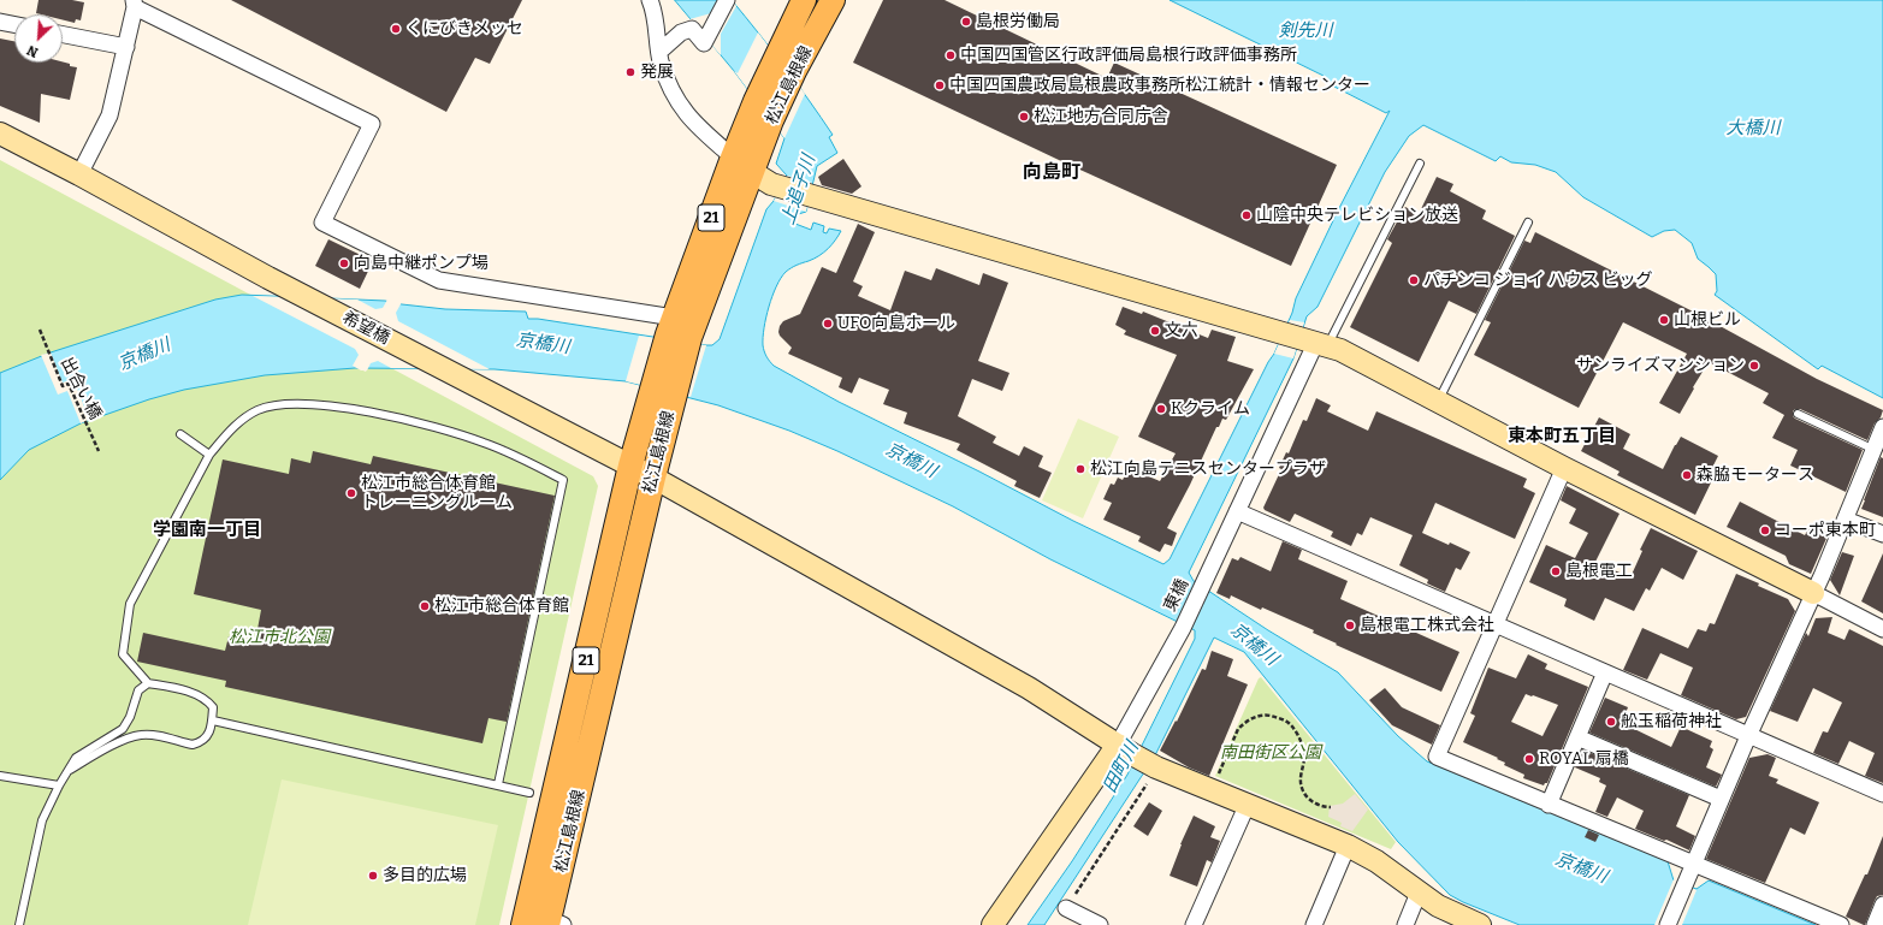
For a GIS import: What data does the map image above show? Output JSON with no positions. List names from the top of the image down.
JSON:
{
  "streets": {
    "main road": ["松江島根線", "21"],
    "street": ["希望橋", "東橋"],
    "path": ["出合い橋"]
  },
  "crossings": [
    ["松江島根線", "希望橋"],
    ["希望橋", "東橋"]
  ],
  "districts": ["向島町", "東本町五丁目", "学園南一丁目"],
  "water": [
    "剣先川",
    "大橋川",
    "上追子川",
    "京橋川",
    "田町川"
  ],
  "parks": ["松江市北公園", "南田街区公園"],
  "places": [
    "島根労働局",
    "くにびきメッセ",
    "中国四国管区行政評価局島根行政評価事務所",
    "発展",
    "中国四国農政局島根農政事務所松江統計・情報センター",
    "松江地方合同庁舎",
    "山陰中央テレビション放送",
    "向島中継ポンプ場",
    "パチンコ ジョイ ハウス ビッグ",
    "山根ビル",
    "UFO向島ホール",
    "文六",
    "サンライズマンション",
    "Kクライム",
    "松江向島テニスセンタープラザ",
    "森脇モータース",
    "松江市総合体育館 トレーニングルーム",
    "コーポ東本町",
    "島根電工",
    "松江市総合体育館",
    "島根電工株式会社",
    "舩玉稲荷神社",
    "ROYAL 扇橋",
    "多目的広場"
  ],
  "north": "bottom left"
}
